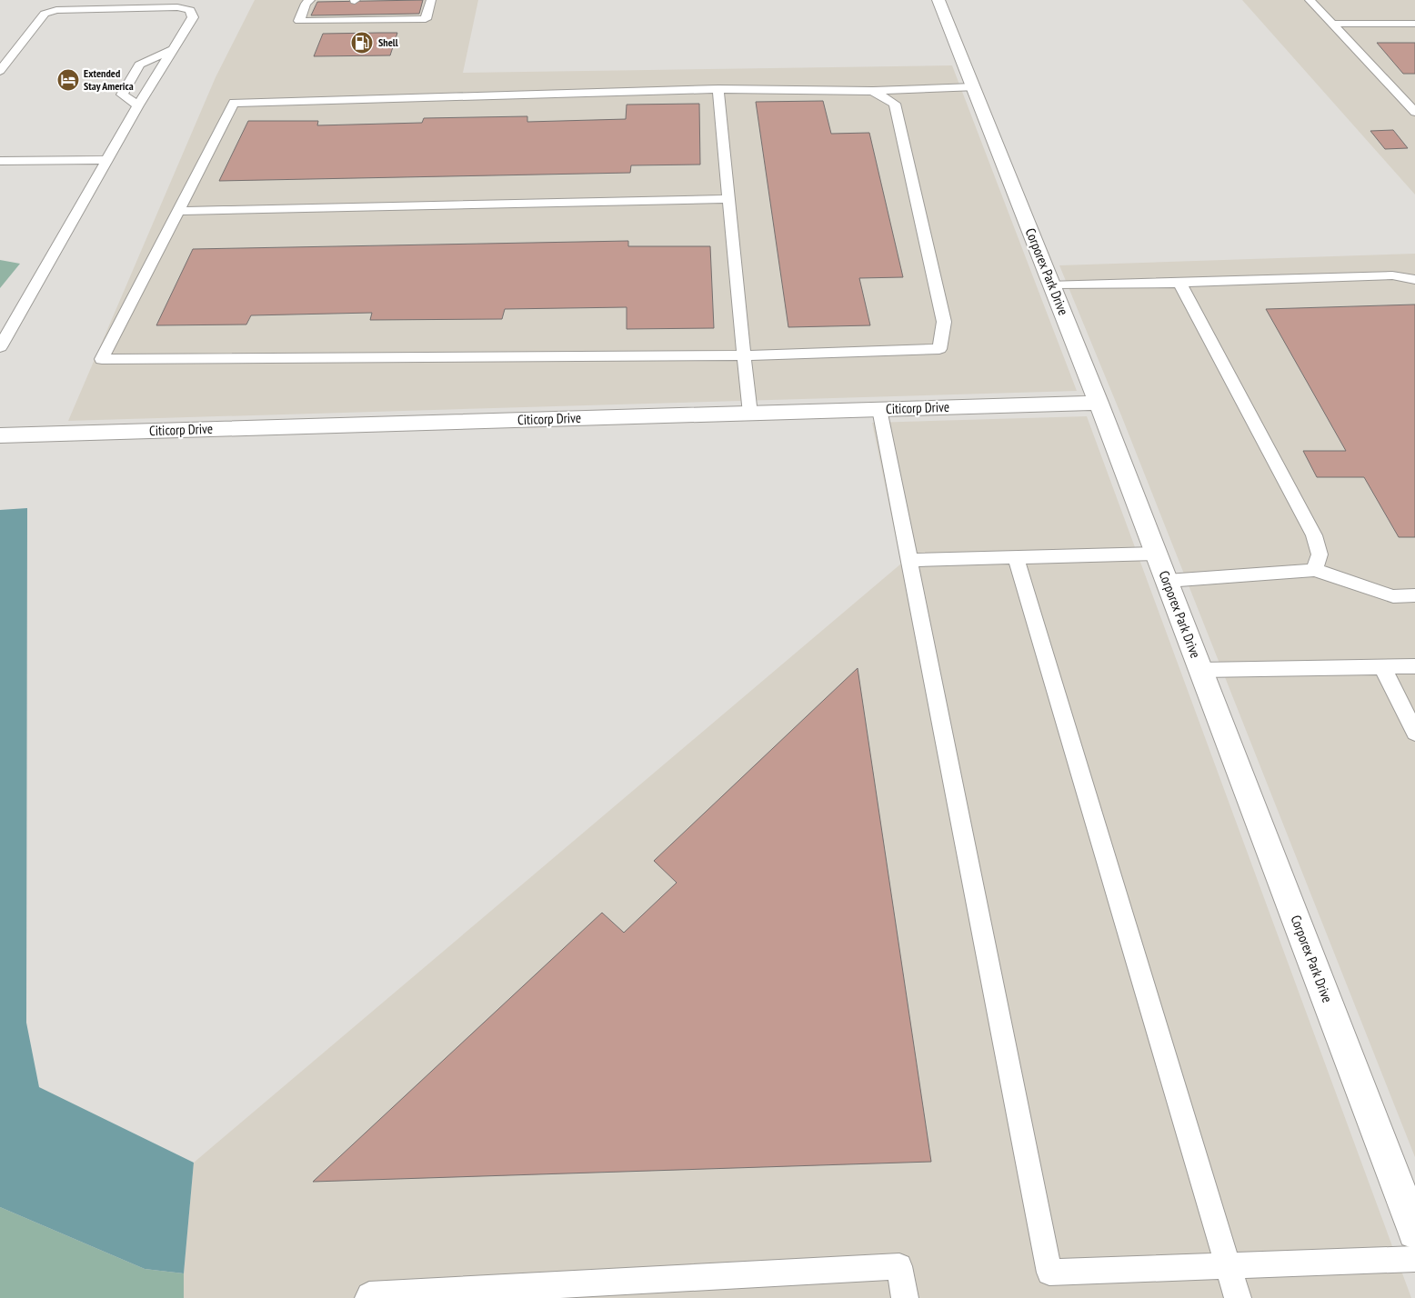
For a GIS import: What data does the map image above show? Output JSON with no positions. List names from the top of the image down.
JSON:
{
  "streets": {
    "street": ["Corporex Park Drive", "Citicorp Drive"]
  },
  "crossings": [
    ["Corporex Park Drive", "Citicorp Drive"]
  ],
  "places": {
    "fuel station": ["Shell"],
    "hotel": ["Extended Stay America"]
  }
}
